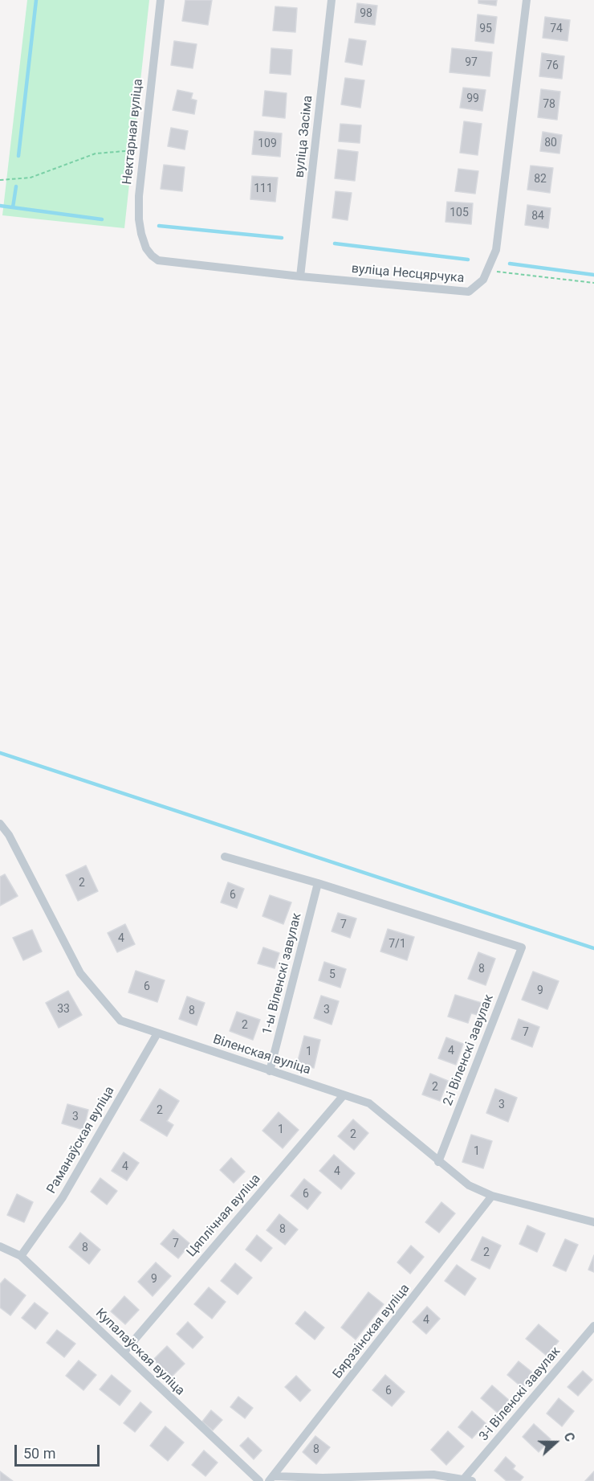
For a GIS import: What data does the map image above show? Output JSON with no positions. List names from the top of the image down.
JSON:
{
  "streets": {
    "street": [
      "Нектарная вуліца",
      "вуліца Засіма",
      "вуліца Несцярчука",
      "1-ы Віленскі завулак",
      "2-і Віленскі завулак",
      "Віленская вуліца",
      "Раманаўская вуліца",
      "Цяплічная вуліца",
      "Бярэзінская вуліца",
      "Купалаўская вуліца",
      "3-і Віленскі завулак"
    ]
  },
  "crossings": [
    ["Нектарная вуліца", "вуліца Несцярчука"],
    ["вуліца Засіма", "вуліца Несцярчука"],
    ["1-ы Віленскі завулак", "2-і Віленскі завулак"],
    ["1-ы Віленскі завулак", "Віленская вуліца"],
    ["2-і Віленскі завулак", "Віленская вуліца"],
    ["Віленская вуліца", "Раманаўская вуліца"],
    ["Віленская вуліца", "Цяплічная вуліца"],
    ["Віленская вуліца", "Бярэзінская вуліца"],
    ["Раманаўская вуліца", "Купалаўская вуліца"],
    ["Цяплічная вуліца", "Купалаўская вуліца"]
  ],
  "house_numbers": [
    "98",
    "95",
    "74",
    "97",
    "76",
    "99",
    "78",
    "80",
    "109",
    "82",
    "111",
    "105",
    "84",
    "2",
    "6",
    "7",
    "4",
    "7/1",
    "8",
    "5",
    "6",
    "9",
    "33",
    "3",
    "8",
    "2",
    "7",
    "4",
    "1",
    "2",
    "3",
    "2",
    "3",
    "1",
    "2",
    "1",
    "4",
    "4",
    "6",
    "8",
    "7",
    "8",
    "2",
    "9",
    "4",
    "6",
    "8"
  ],
  "scale_bar": "50 m",
  "north": "right"
}
